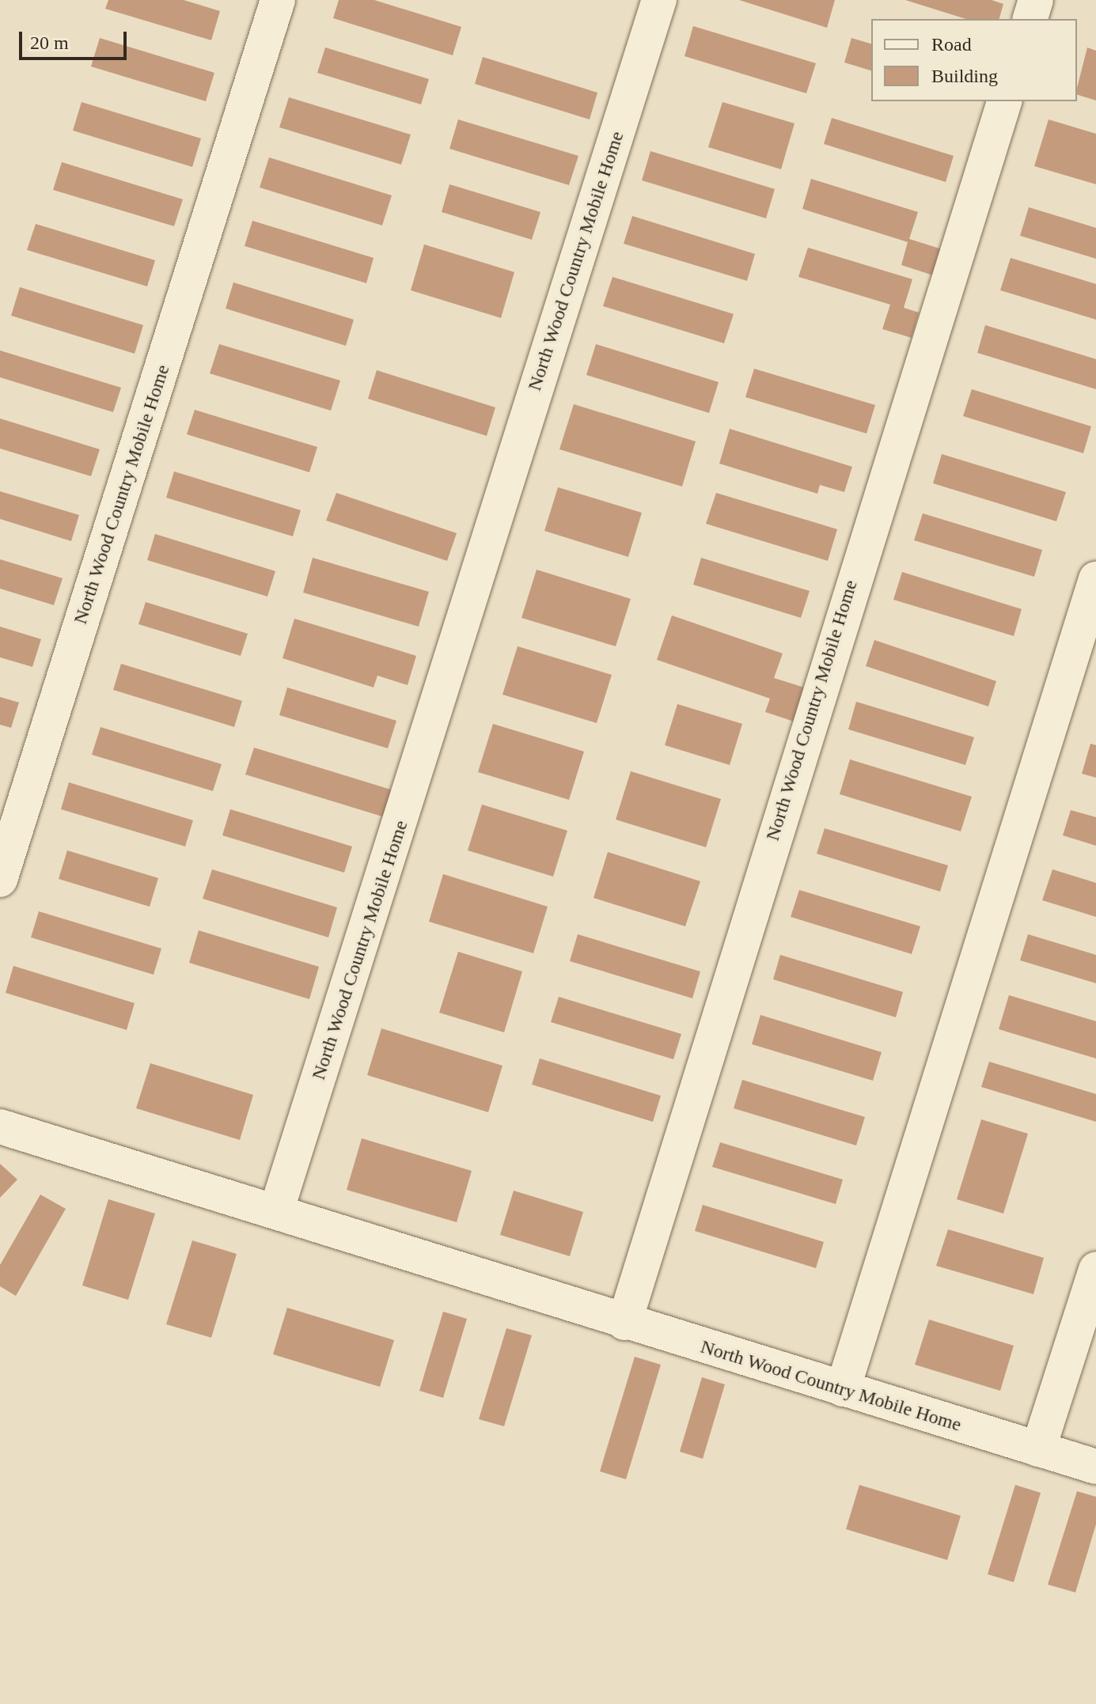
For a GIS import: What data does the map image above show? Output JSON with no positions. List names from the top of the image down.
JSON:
{
  "streets": {
    "street": ["North Wood Country Mobile Home"]
  },
  "legend": ["Road", "Building"],
  "scale_bar": "20 m"
}
